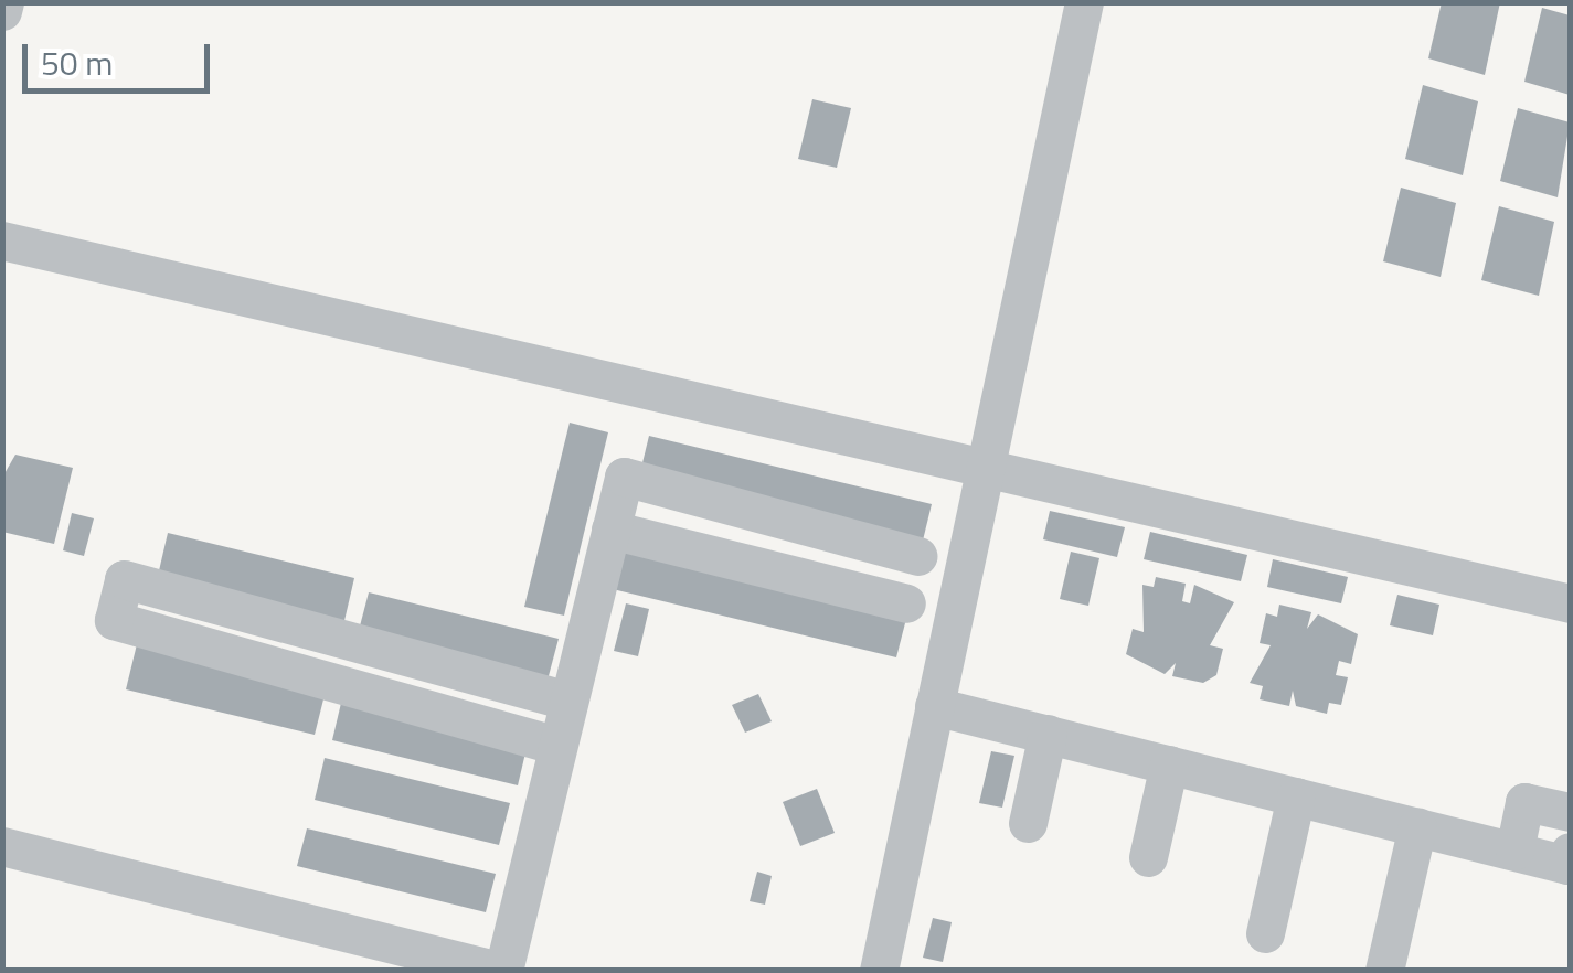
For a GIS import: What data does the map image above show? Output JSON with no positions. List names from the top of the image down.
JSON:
{
  "scale_bar": "50 m"
}
